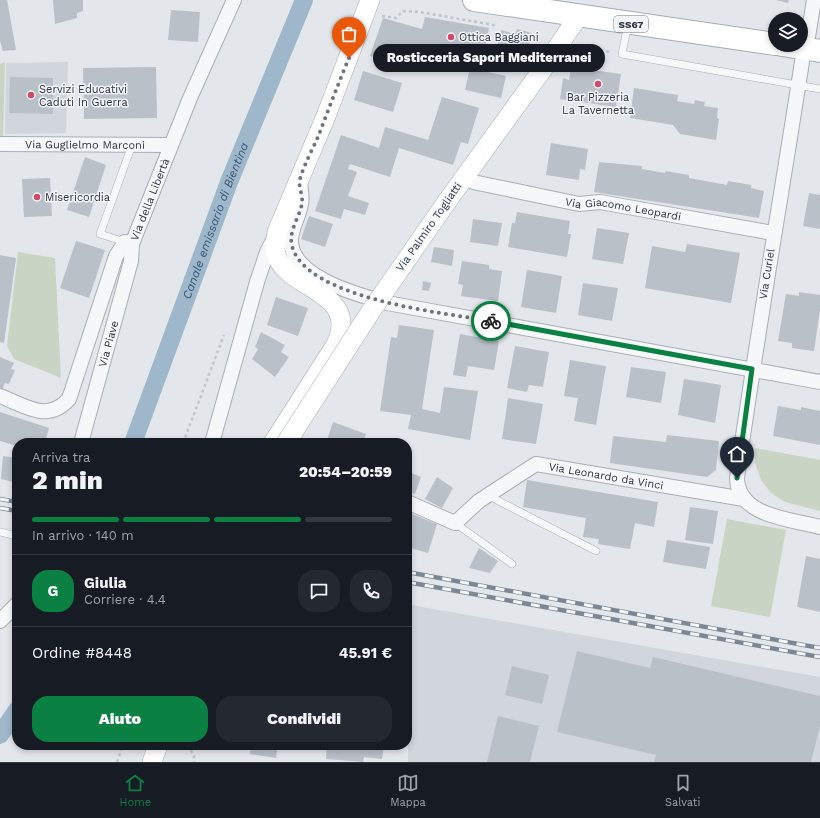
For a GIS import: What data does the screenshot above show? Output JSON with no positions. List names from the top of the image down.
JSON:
{
  "streets": {
    "main road": ["SS67", "Via Palmiro Togliatti"],
    "street": [
      "Via Guglielmo Marconi",
      "Via della Libertà",
      "Via Giacomo Leopardi",
      "Via Curiel",
      "Via Piave",
      "Via Leonardo da Vinci"
    ]
  },
  "crossings": [
    ["SS67", "Via Palmiro Togliatti"],
    ["Via Guglielmo Marconi", "Via della Libertà"],
    ["Via della Libertà", "Via Piave"],
    ["Via Giacomo Leopardi", "Via Curiel"],
    ["Via Curiel", "Via Leonardo da Vinci"]
  ],
  "water": ["Canale emissario di Bientina"],
  "places": [
    "Ottica Baggiani",
    "Rosticceria Sapori Mediterranei",
    "Bar Pizzeria La Tavernetta",
    "Servizi Educativi Caduti In Guerra",
    "Misericordia"
  ],
  "page": {
    "bubble": "Rosticceria Sapori Mediterranei",
    "heading": ["2 min", "Arriva tra", "20:54–20:59"],
    "panel": [
      "Giulia",
      "Corriere · 4.4",
      "Ordine #8448",
      "45.91 €"
    ],
    "bar": "In arrivo · 140 m",
    "round": "G",
    "buttons": ["Aiuto", "Condividi"],
    "tabs": ["Home", "Mappa", "Salvati"]
  }
}
